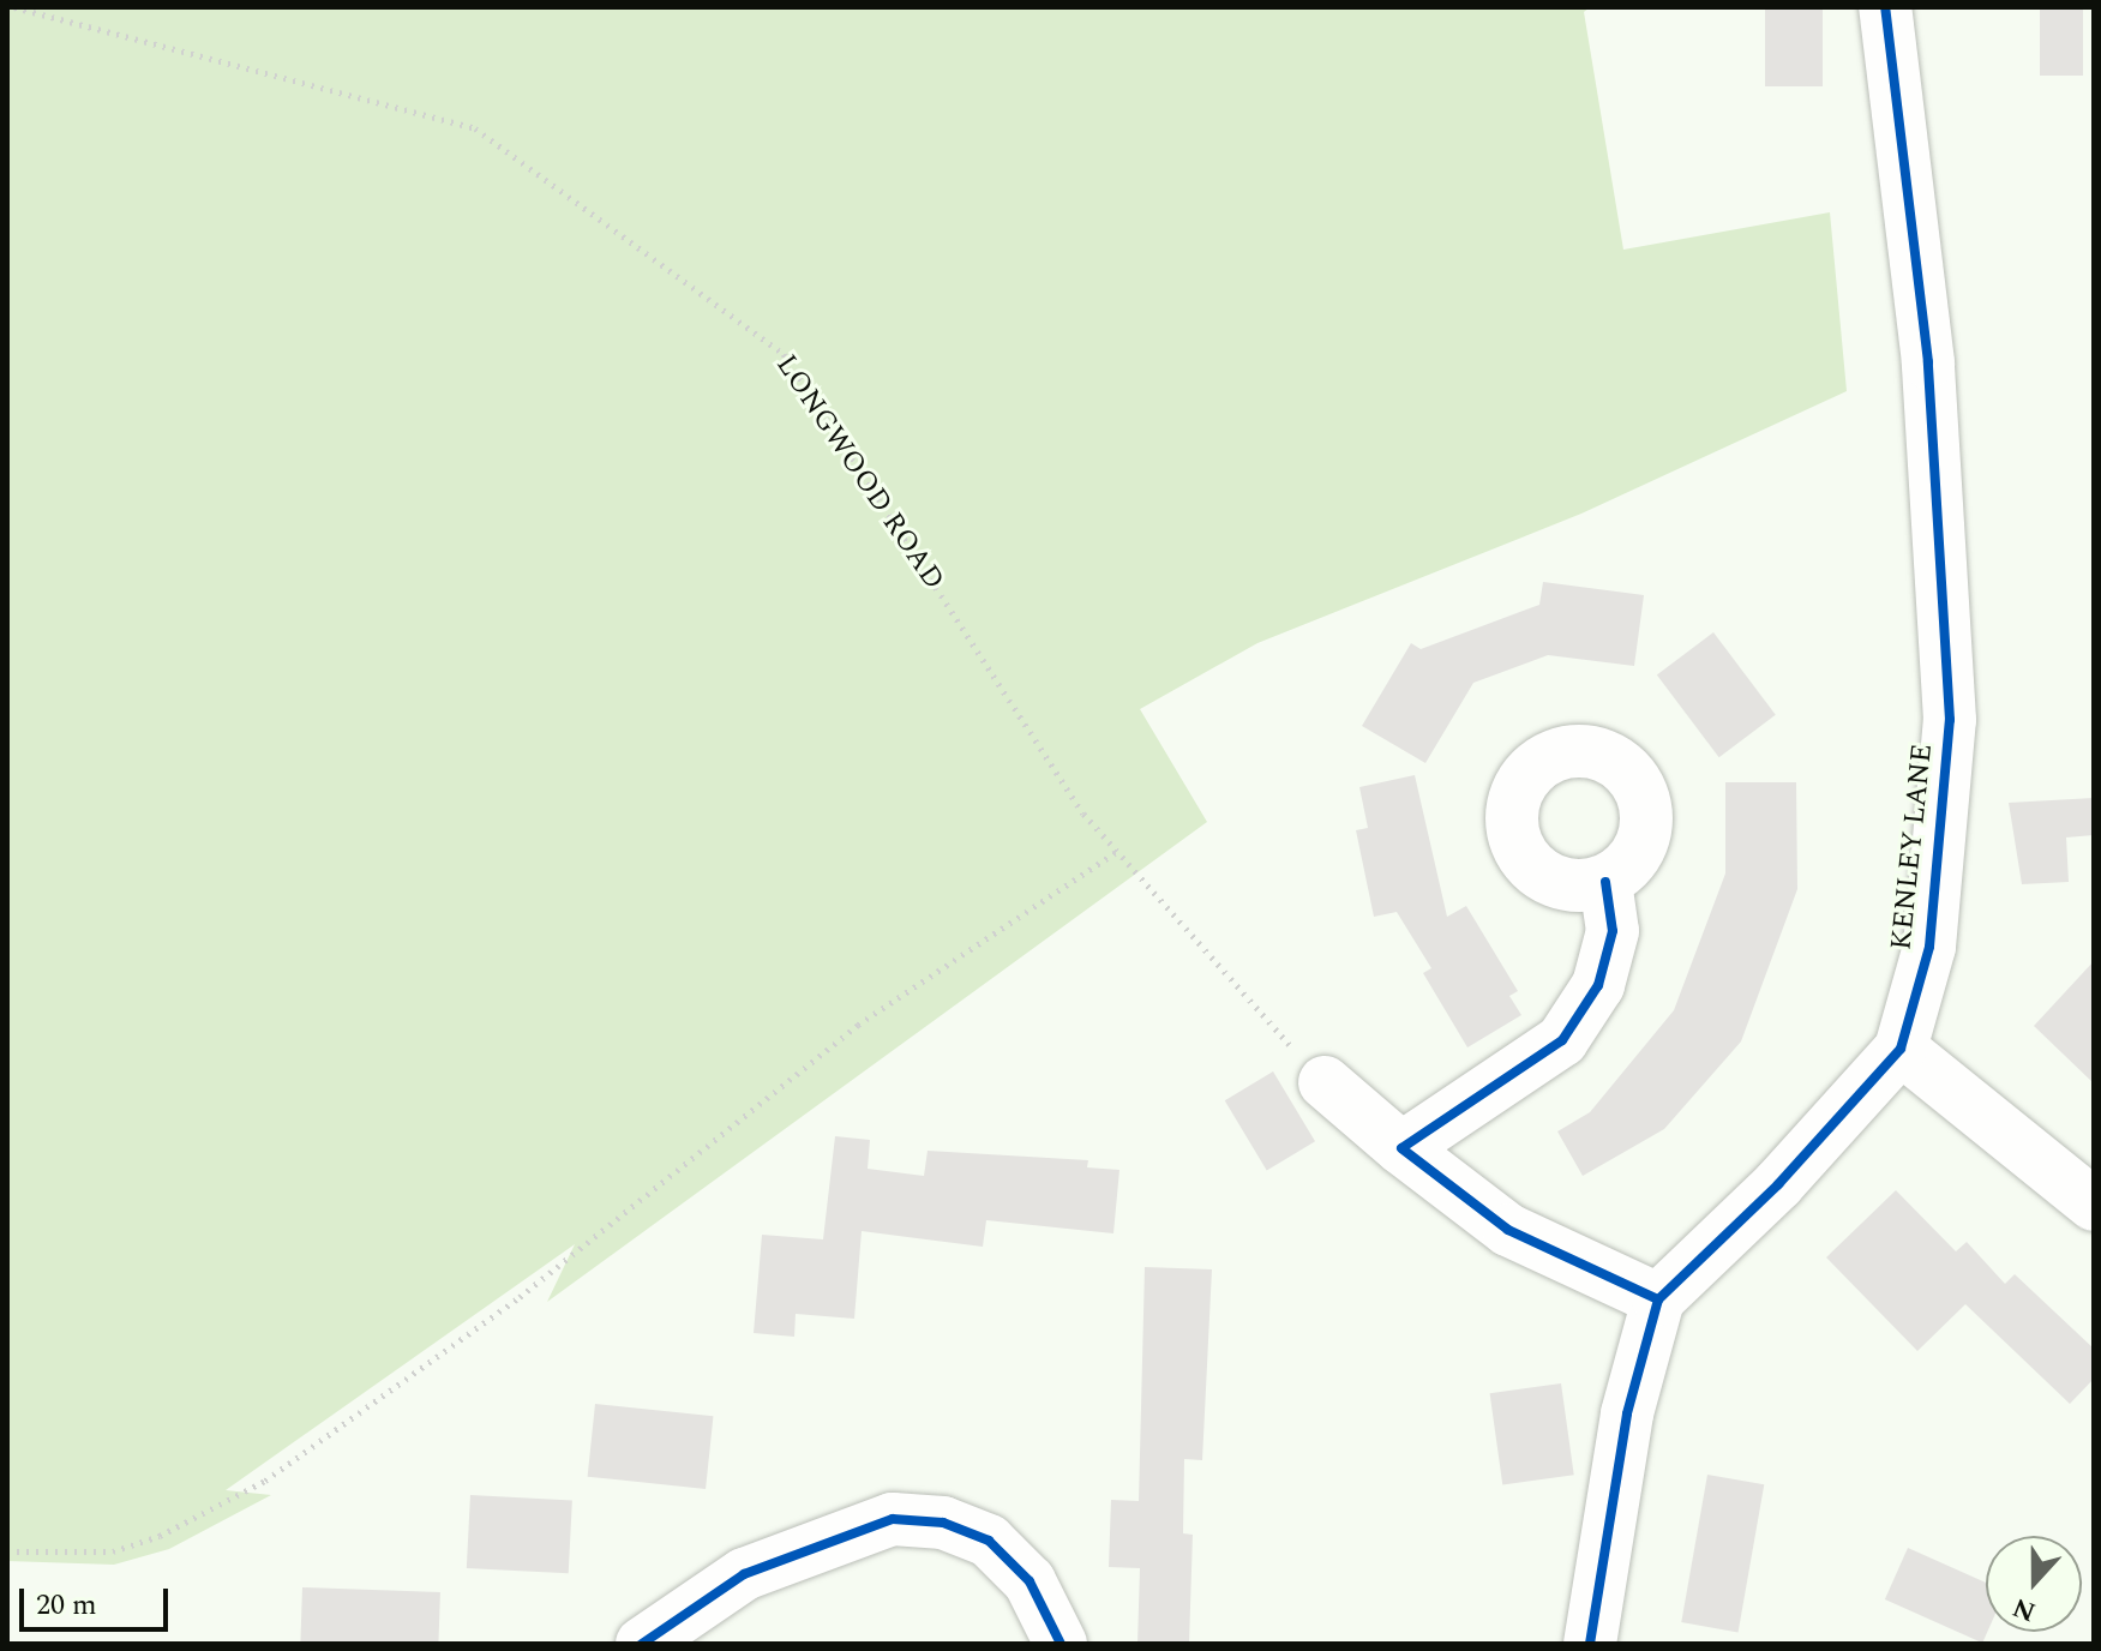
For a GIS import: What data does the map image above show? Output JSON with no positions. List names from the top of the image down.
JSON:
{
  "streets": {
    "street": ["KENLEY LANE"],
    "path": ["LONGWOOD ROAD"]
  },
  "scale_bar": "20 m",
  "north": "bottom"
}
